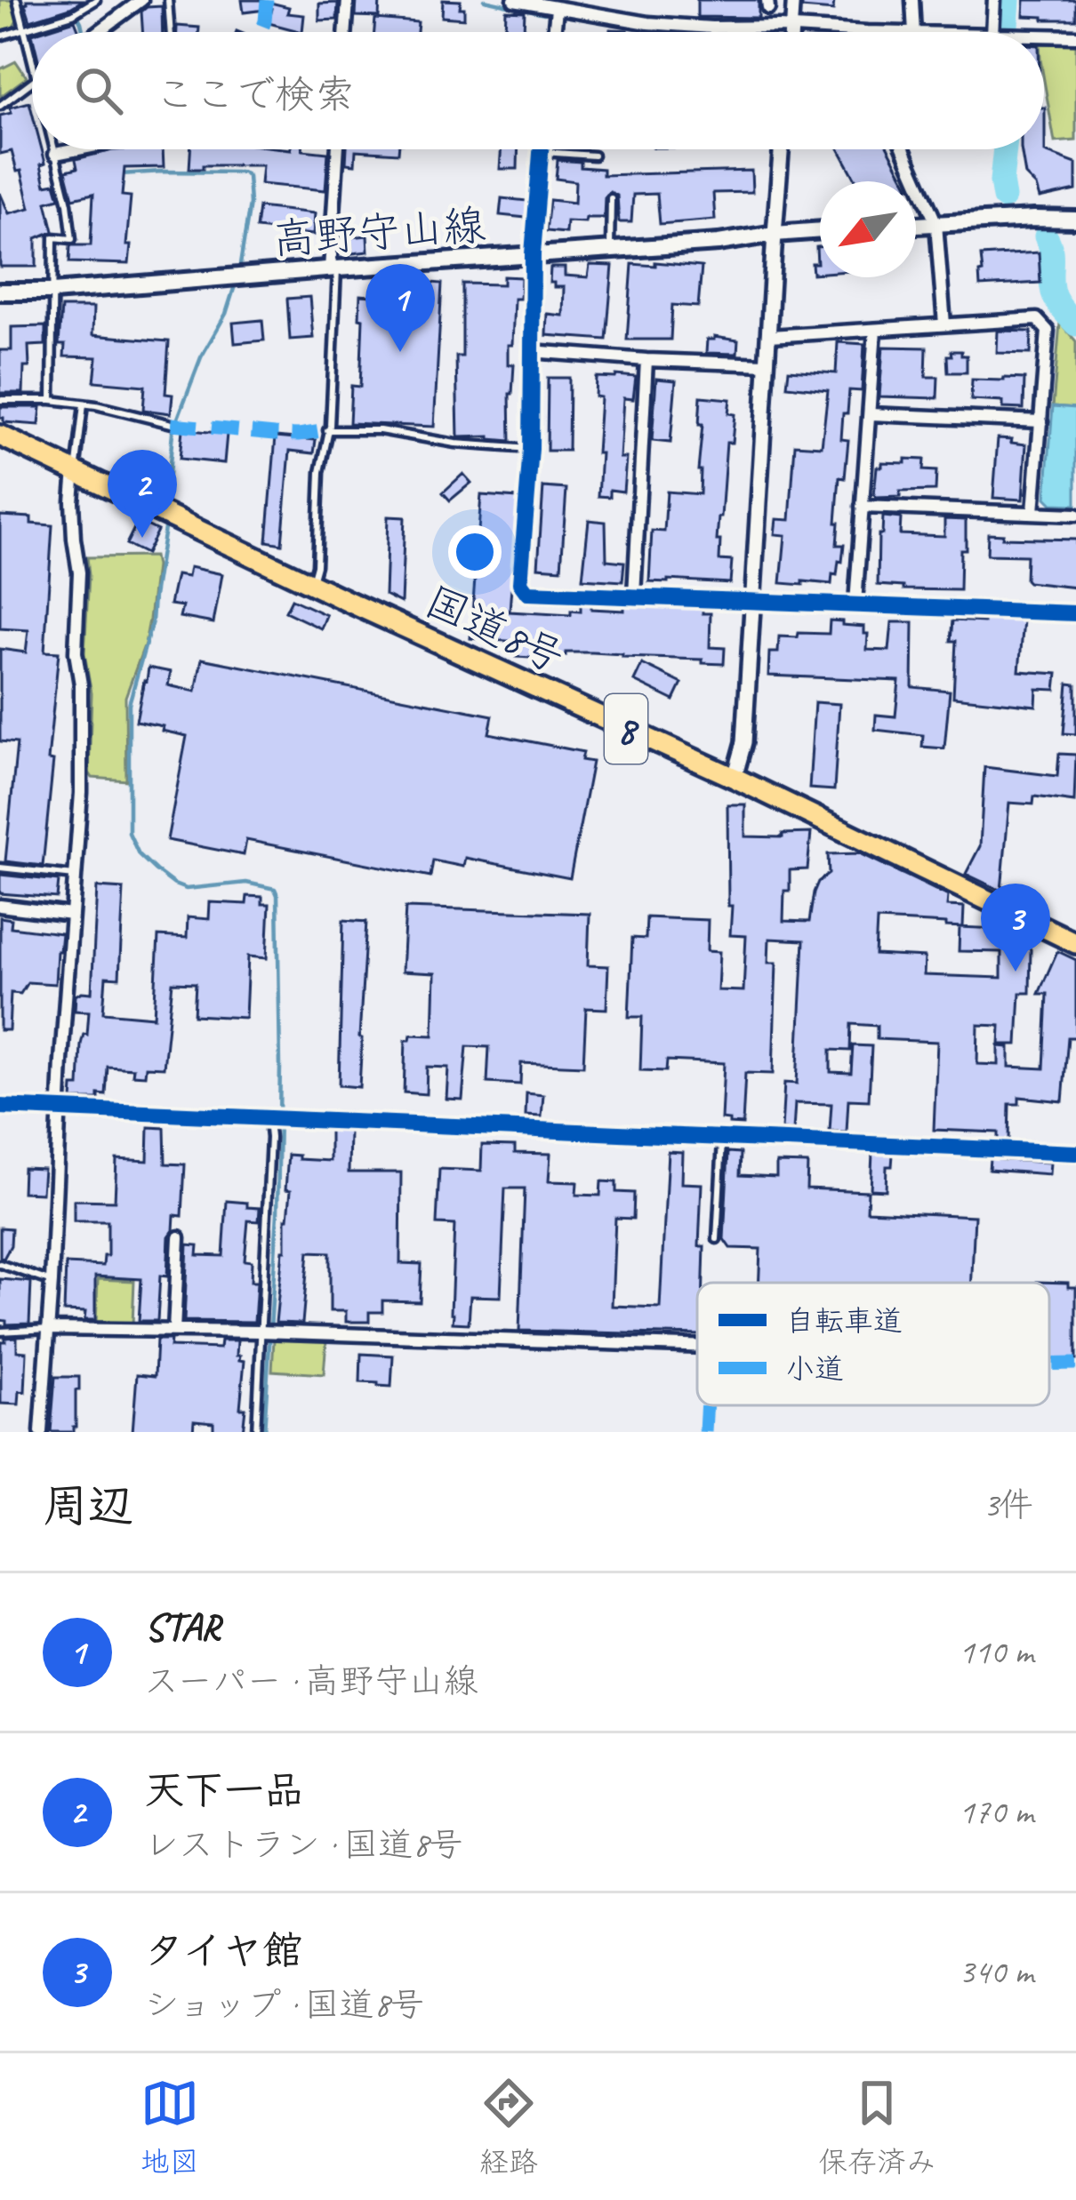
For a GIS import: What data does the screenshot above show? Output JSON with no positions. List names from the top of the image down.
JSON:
{
  "streets": {
    "highway": ["国道8号", "8"],
    "main road": ["高野守山線"]
  },
  "legend": ["自転車道", "小道"],
  "north": "bottom left",
  "page": {
    "search": "ここで検索",
    "pins": ["1", "2", "3"],
    "heading": ["周辺", "3件"],
    "list": [
      {
        "mark": "1",
        "name": "STAR",
        "note": "スーパー · 高野守山線",
        "value": "110 m"
      },
      {
        "mark": "2",
        "name": "天下一品",
        "note": "レストラン · 国道8号",
        "value": "170 m"
      },
      {
        "mark": "3",
        "name": "タイヤ館",
        "note": "ショップ · 国道8号",
        "value": "340 m"
      }
    ],
    "nav": ["地図", "経路", "保存済み"]
  }
}
